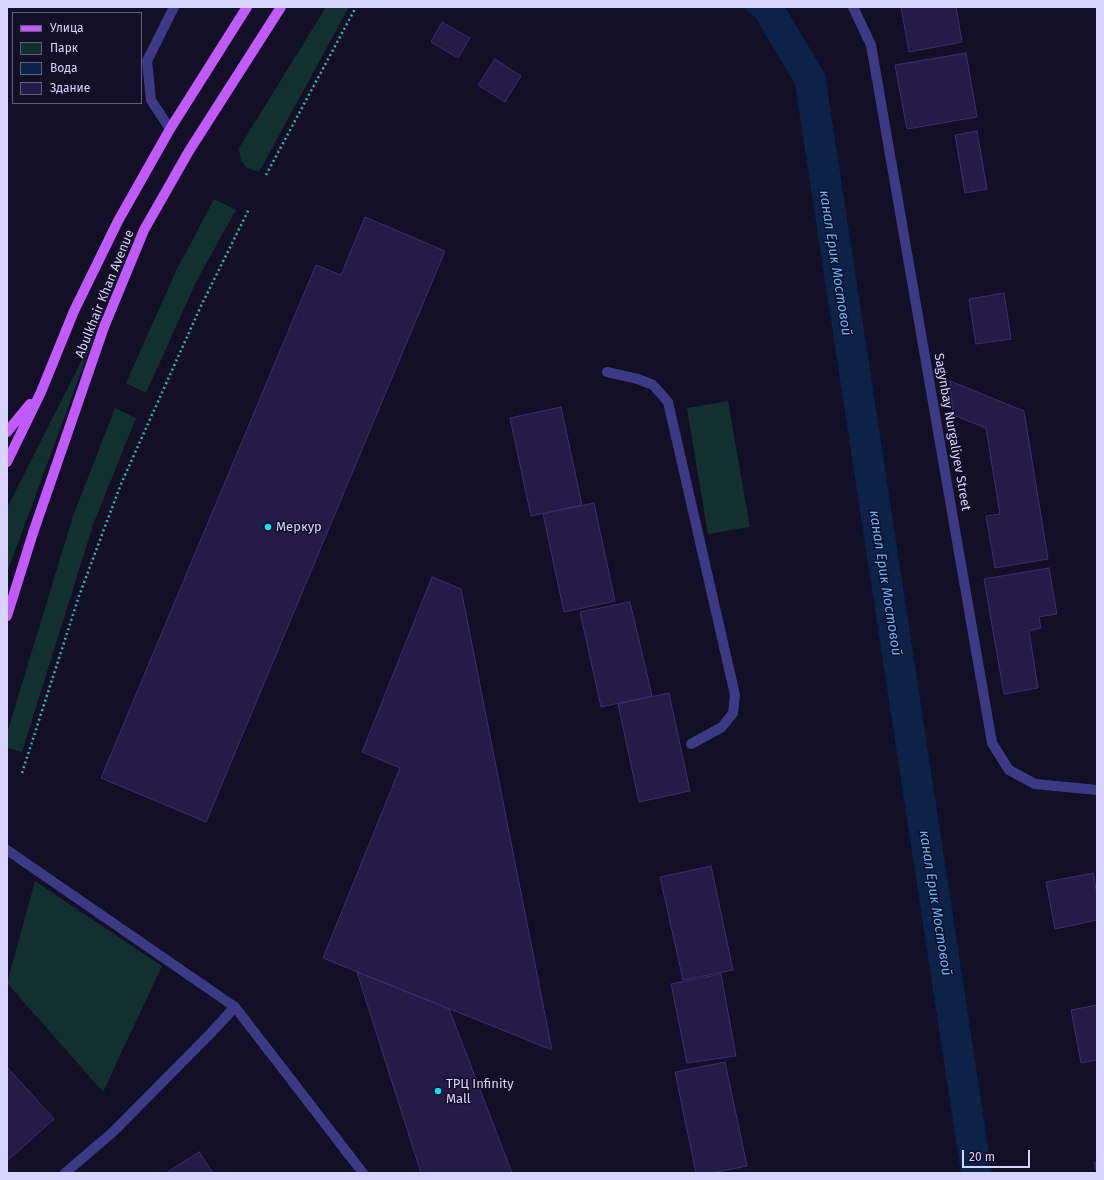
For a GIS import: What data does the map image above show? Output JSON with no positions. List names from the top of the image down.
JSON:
{
  "streets": {
    "main road": ["Abulkhair Khan Avenue"],
    "street": ["Sagynbay Nurgaliyev Street"]
  },
  "water": ["канал Ерик Мостовой"],
  "places": ["Меркур", "ТРЦ Infinity Mall"],
  "legend": [
    "Улица",
    "Парк",
    "Вода",
    "Здание"
  ],
  "scale_bar": "20 m"
}
